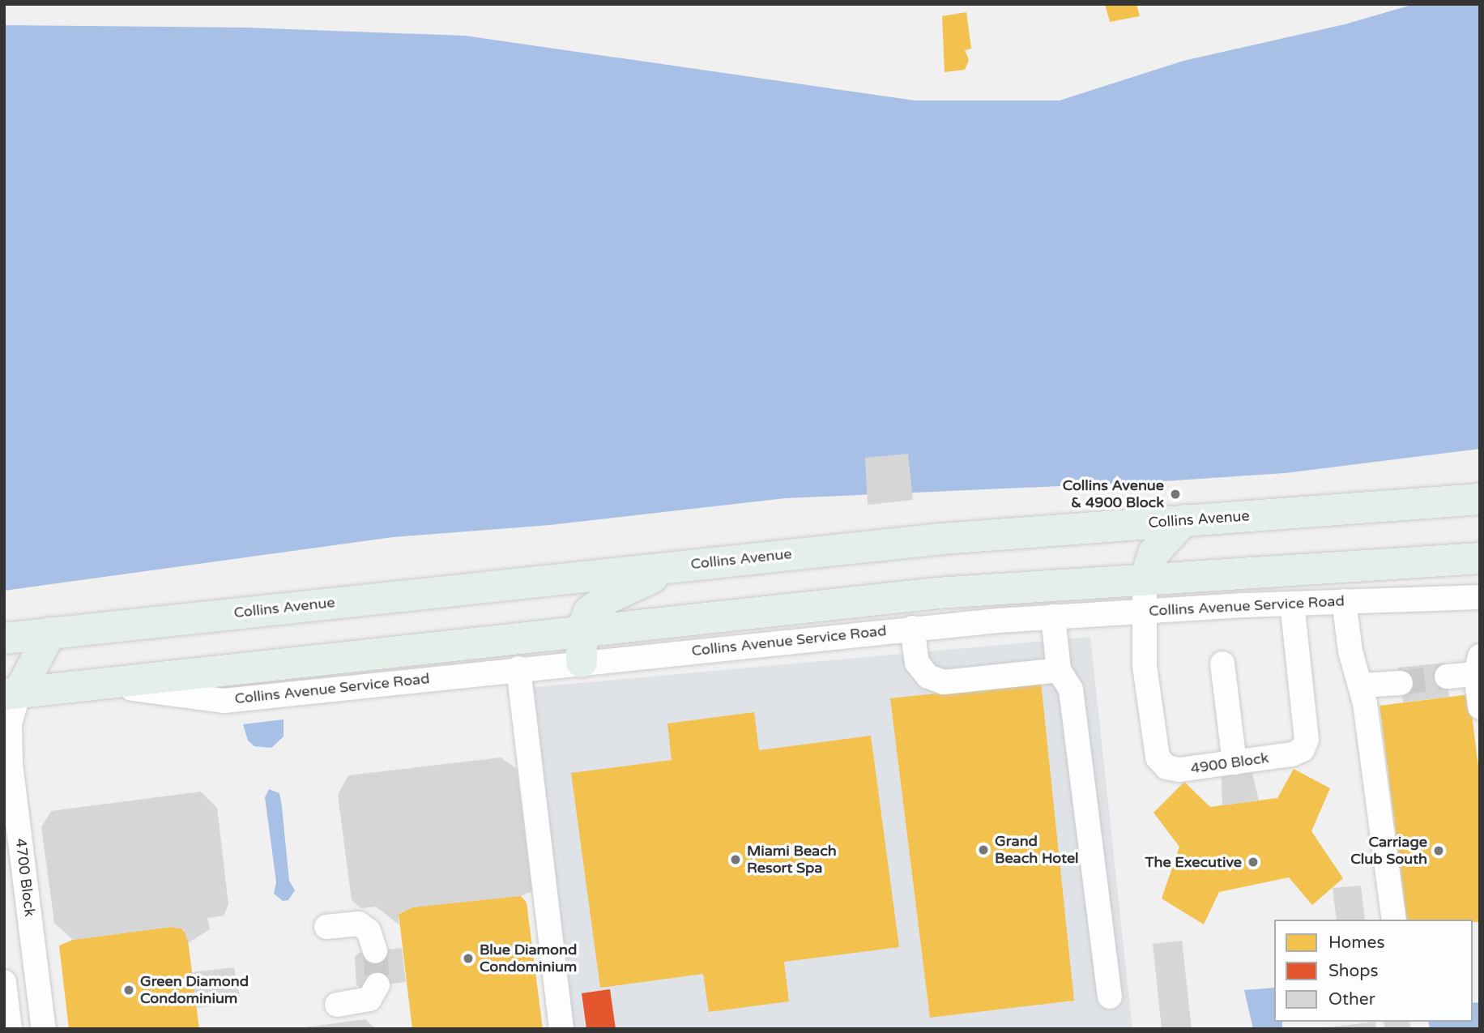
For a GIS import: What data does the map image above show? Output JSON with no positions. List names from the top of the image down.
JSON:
{
  "streets": {
    "main road": ["Collins Avenue"],
    "street": ["Collins Avenue Service Road", "4900 Block", "4700 Block"]
  },
  "crossings": [
    ["Collins Avenue Service Road", "4900 Block"]
  ],
  "places": [
    "Collins Avenue & 4900 Block",
    "Grand Beach Hotel",
    "Carriage Club South",
    "Miami Beach Resort Spa",
    "The Executive",
    "Blue Diamond Condominium",
    "Green Diamond Condominium"
  ],
  "legend": ["Homes", "Shops", "Other"]
}
